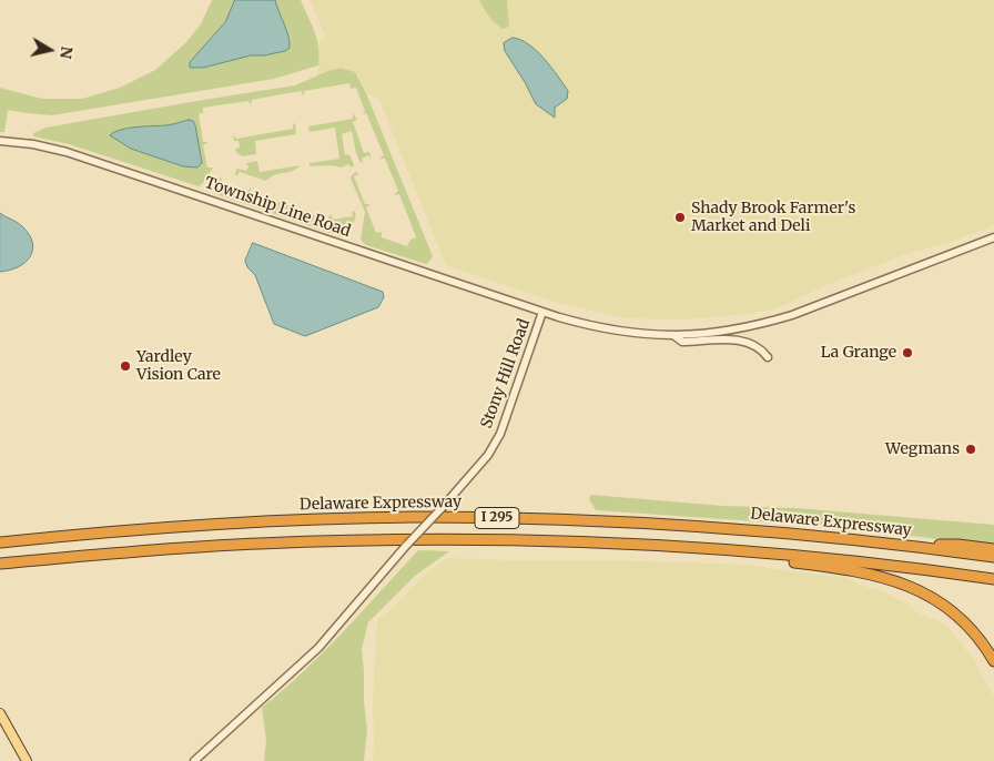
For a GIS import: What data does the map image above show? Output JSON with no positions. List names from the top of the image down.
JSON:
{
  "streets": {
    "highway": ["Delaware Expressway", "I 295"],
    "street": ["Township Line Road", "Stony Hill Road"]
  },
  "crossings": [
    ["Township Line Road", "Stony Hill Road"]
  ],
  "places": [
    "Shady Brook Farmer's Market and Deli",
    "La Grange",
    "Yardley Vision Care",
    "Wegmans"
  ],
  "north": "right"
}
